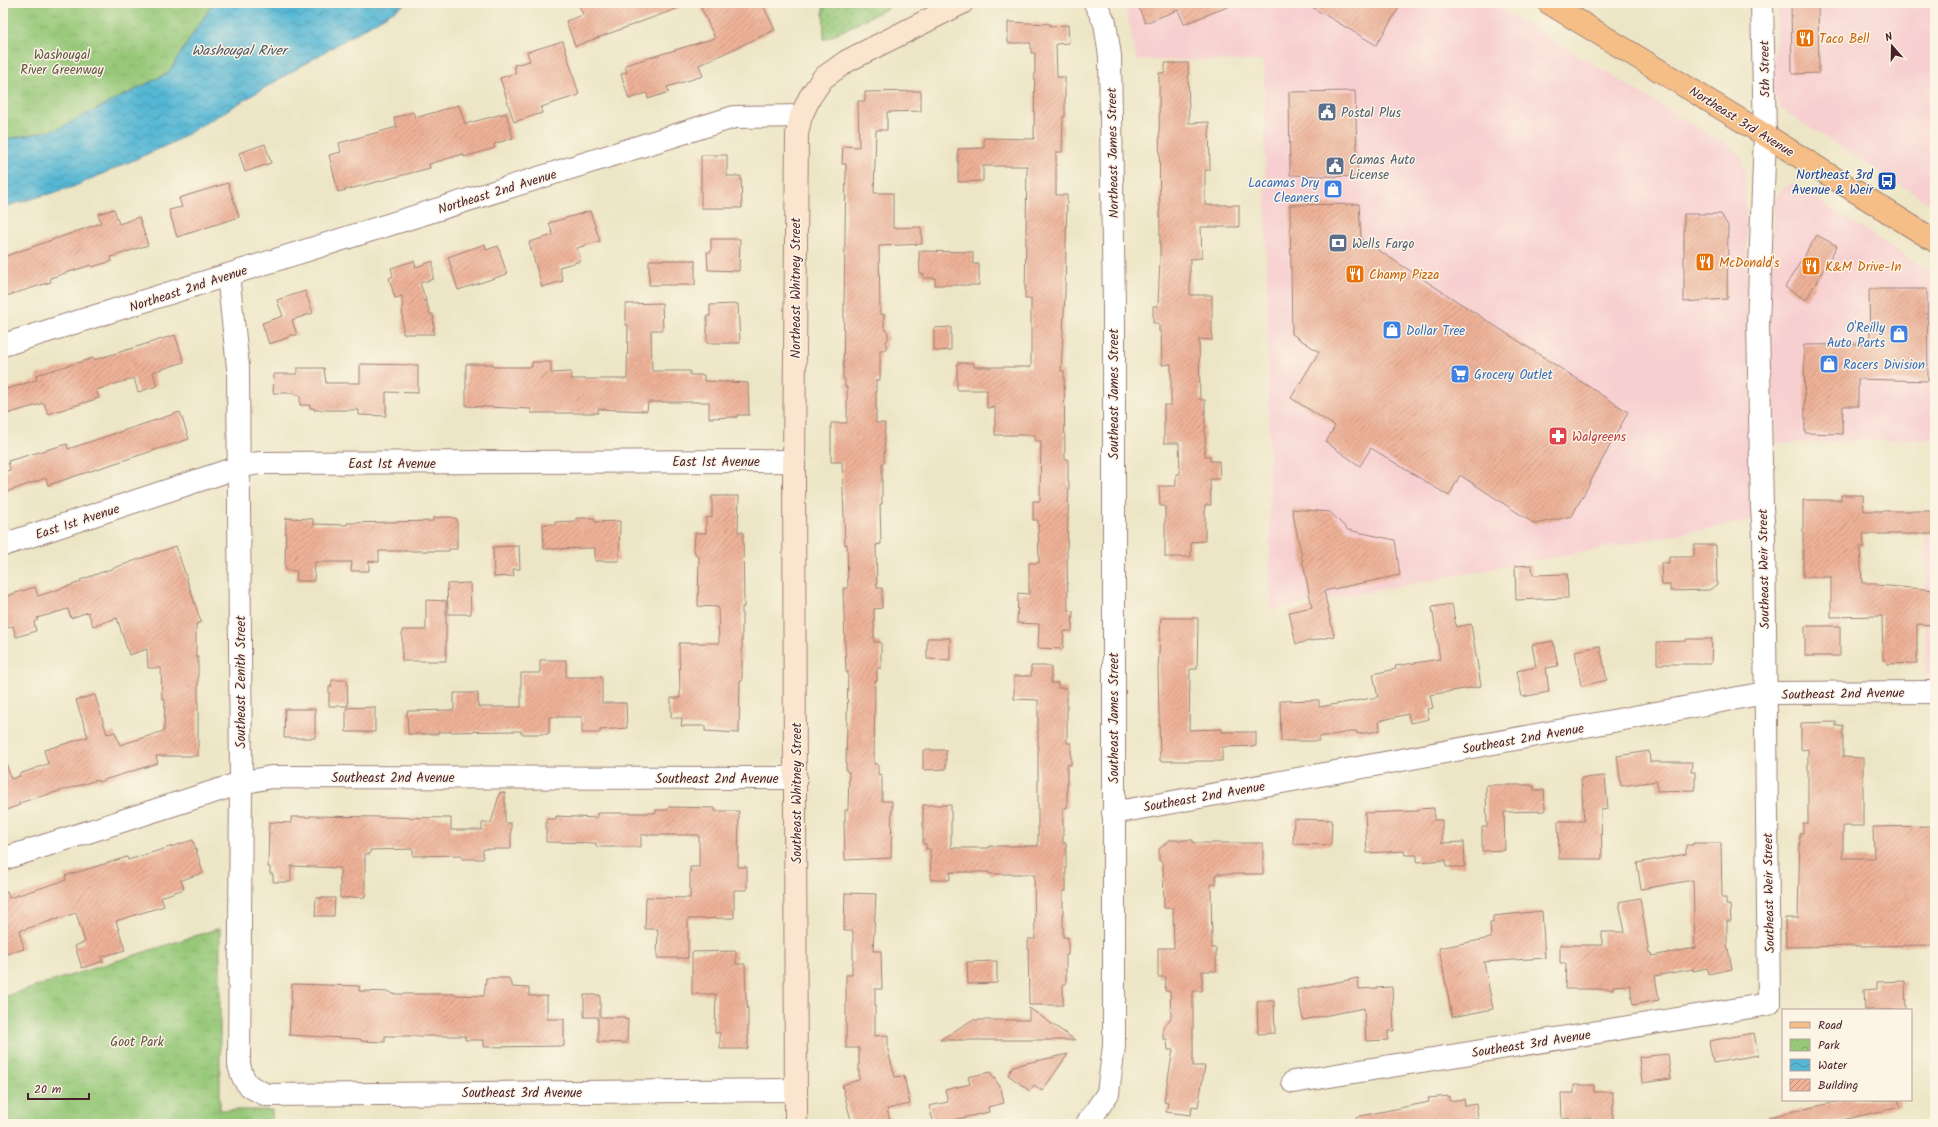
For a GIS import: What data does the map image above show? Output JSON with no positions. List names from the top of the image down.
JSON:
{
  "streets": {
    "main road": ["Northeast 3rd Avenue"],
    "street": [
      "5th Street",
      "Northeast James Street",
      "Northeast 2nd Avenue",
      "Northeast Whitney Street",
      "Southeast James Street",
      "East 1st Avenue",
      "Southeast Weir Street",
      "Southeast Zenith Street",
      "Southeast 2nd Avenue",
      "Southeast Whitney Street",
      "Southeast 3rd Avenue"
    ]
  },
  "crossings": [
    ["5th Street", "Northeast 3rd Avenue"],
    ["5th Street", "Southeast Weir Street"],
    ["Northeast 3rd Avenue", "Southeast Weir Street"],
    ["Northeast James Street", "Southeast James Street"],
    ["Northeast 2nd Avenue", "Northeast Whitney Street"],
    ["Northeast 2nd Avenue", "Southeast Zenith Street"],
    ["Northeast Whitney Street", "East 1st Avenue"],
    ["Northeast Whitney Street", "Southeast Whitney Street"],
    ["Southeast James Street", "Southeast 2nd Avenue"],
    ["East 1st Avenue", "Southeast Zenith Street"],
    ["East 1st Avenue", "Southeast Whitney Street"],
    ["Southeast Weir Street", "Southeast 2nd Avenue"],
    ["Southeast Weir Street", "Southeast 3rd Avenue"],
    ["Southeast Zenith Street", "Southeast 2nd Avenue"],
    ["Southeast Zenith Street", "Southeast 3rd Avenue"],
    ["Southeast 2nd Avenue", "Southeast Whitney Street"],
    ["Southeast Whitney Street", "Southeast 3rd Avenue"]
  ],
  "water": ["Washougal River"],
  "parks": ["Washougal River Greenway", "Goot Park"],
  "places": {
    "restaurant": [
      "Taco Bell",
      "McDonald's",
      "K&M Drive-In",
      "Champ Pizza"
    ],
    "public building": ["Postal Plus", "Camas Auto License"],
    "bus stop": ["Northeast 3rd Avenue & Weir"],
    "shop": [
      "Lacamas Dry Cleaners",
      "Dollar Tree",
      "O'Reilly Auto Parts",
      "Racers Division"
    ],
    "bank": ["Wells Fargo"],
    "supermarket": ["Grocery Outlet"],
    "pharmacy": ["Walgreens"]
  },
  "legend": [
    "Road",
    "Park",
    "Water",
    "Building"
  ],
  "scale_bar": "20 m",
  "north": "top"
}
